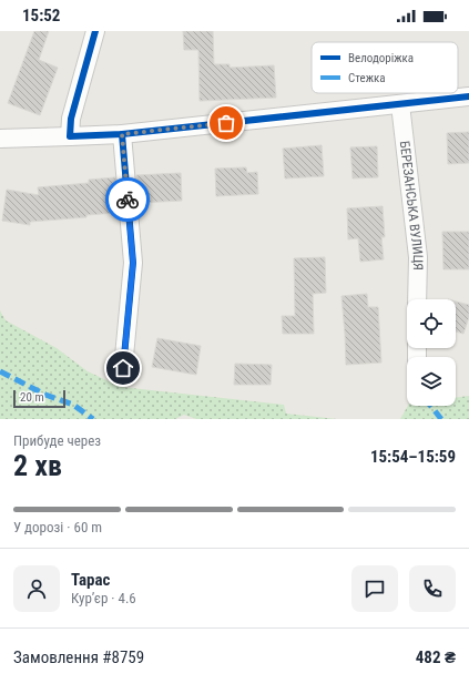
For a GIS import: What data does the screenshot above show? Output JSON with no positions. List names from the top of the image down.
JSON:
{
  "streets": {
    "street": ["БЕРЕЗАНСЬКА ВУЛИЦЯ"]
  },
  "legend": ["Велодоріжка", "Стежка"],
  "scale_bar": "20 m",
  "page": {
    "status": "15:52",
    "scale": "20 m",
    "heading": ["2 хв", "Прибуде через", "15:54–15:59"],
    "panel": [
      "Тарас",
      "Кур’єр · 4.6",
      "Замовлення #8759",
      "482 ₴"
    ],
    "bar": "У дорозі · 60 m"
  }
}
